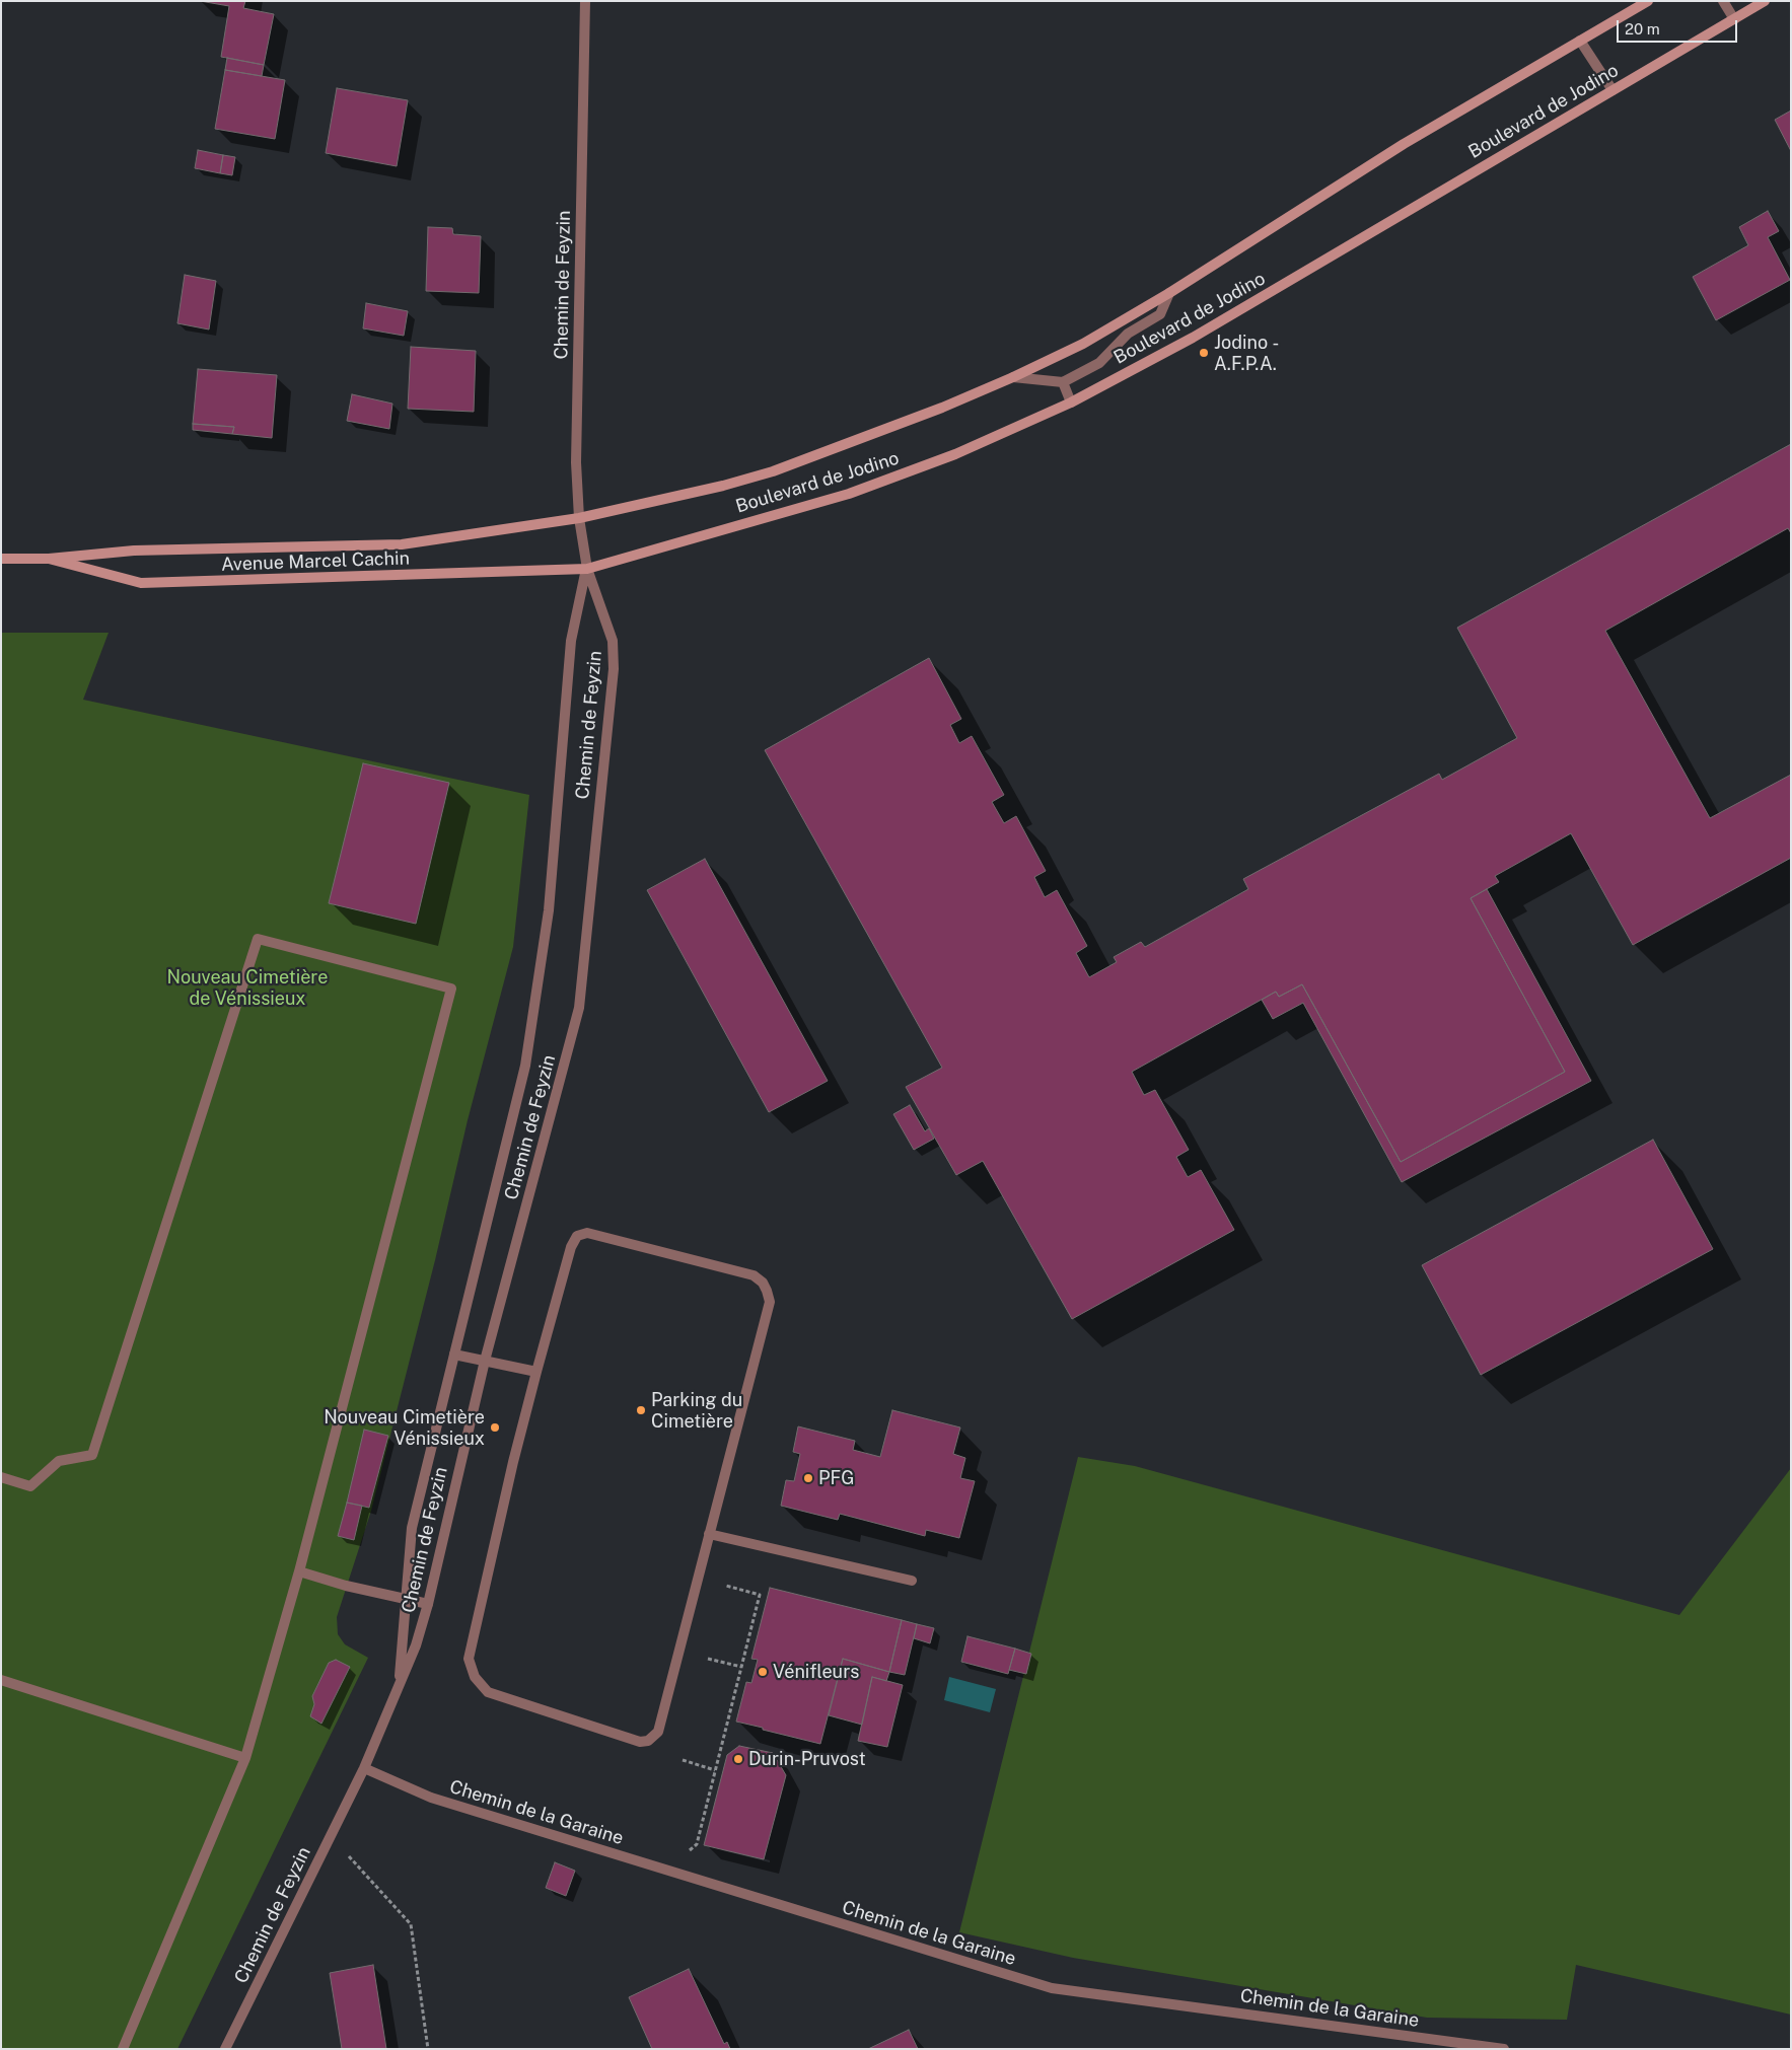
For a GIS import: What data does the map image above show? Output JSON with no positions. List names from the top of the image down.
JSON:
{
  "streets": {
    "street": [
      "Boulevard de Jodino",
      "Chemin de Feyzin",
      "Avenue Marcel Cachin",
      "Chemin de la Garaine"
    ]
  },
  "crossings": [
    ["Boulevard de Jodino", "Chemin de Feyzin"],
    ["Boulevard de Jodino", "Avenue Marcel Cachin"],
    ["Chemin de Feyzin", "Avenue Marcel Cachin"],
    ["Chemin de Feyzin", "Chemin de la Garaine"]
  ],
  "parks": ["Nouveau Cimetière de Vénissieux"],
  "places": [
    "Jodino - A.F.P.A.",
    "Parking du Cimetière",
    "Nouveau Cimetière Vénissieux",
    "PFG",
    "Vénifleurs",
    "Durin-Pruvost"
  ],
  "scale_bar": "20 m"
}
